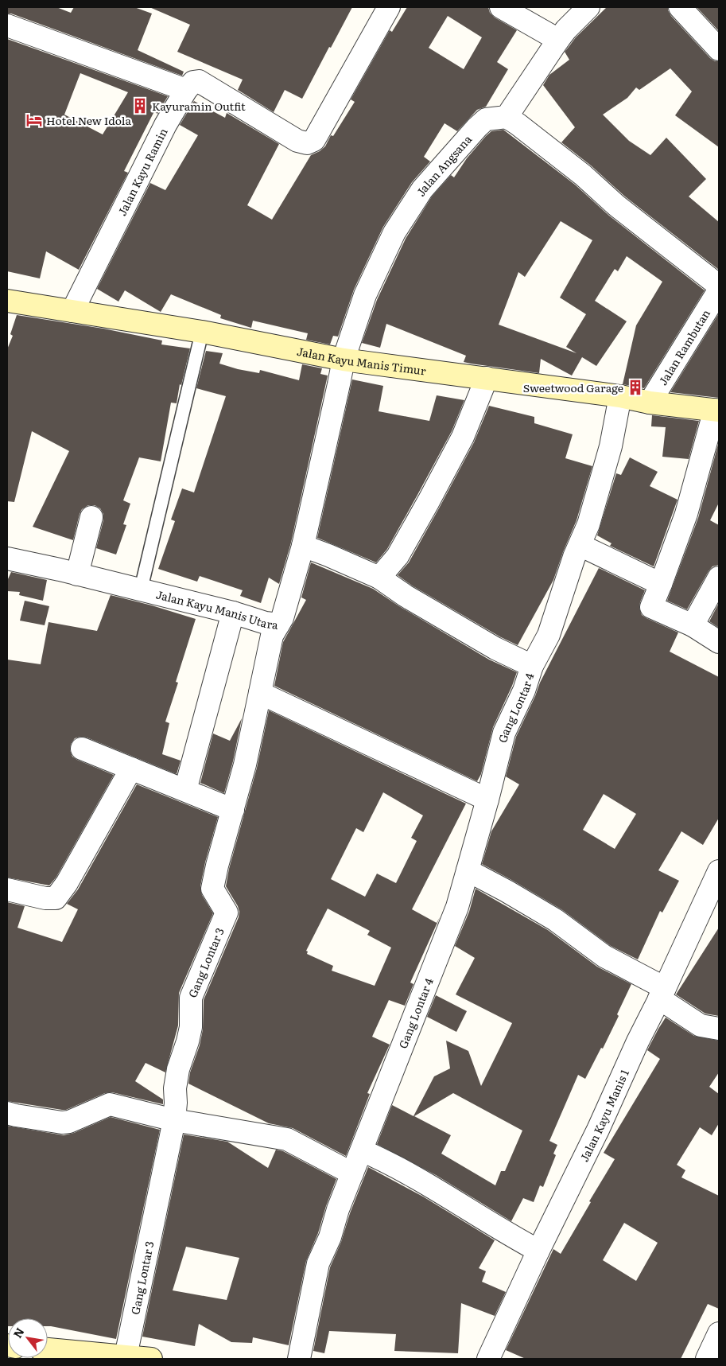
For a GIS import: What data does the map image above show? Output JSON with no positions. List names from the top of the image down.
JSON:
{
  "streets": {
    "street": [
      "Jalan Angsana",
      "Jalan Kayu Ramin",
      "Jalan Rambutan",
      "Jalan Kayu Manis Timur",
      "Jalan Kayu Manis Utara",
      "Gang Lontar 4",
      "Gang Lontar 3",
      "Jalan Kayu Manis 1"
    ]
  },
  "crossings": [
    ["Jalan Angsana", "Jalan Kayu Manis Timur"],
    ["Jalan Angsana", "Jalan Kayu Manis Utara"],
    ["Jalan Kayu Ramin", "Jalan Kayu Manis Timur"],
    ["Jalan Rambutan", "Jalan Kayu Manis Timur"],
    ["Jalan Kayu Manis Timur", "Jalan Kayu Manis Utara"],
    ["Jalan Kayu Manis Timur", "Gang Lontar 4"],
    ["Jalan Kayu Manis Utara", "Gang Lontar 4"],
    ["Jalan Kayu Manis Utara", "Gang Lontar 3"]
  ],
  "places": {
    "building": ["Kayuramin Outfit", "Sweetwood Garage"],
    "hotel": ["Hotel New Idola"]
  },
  "north": "top left"
}
